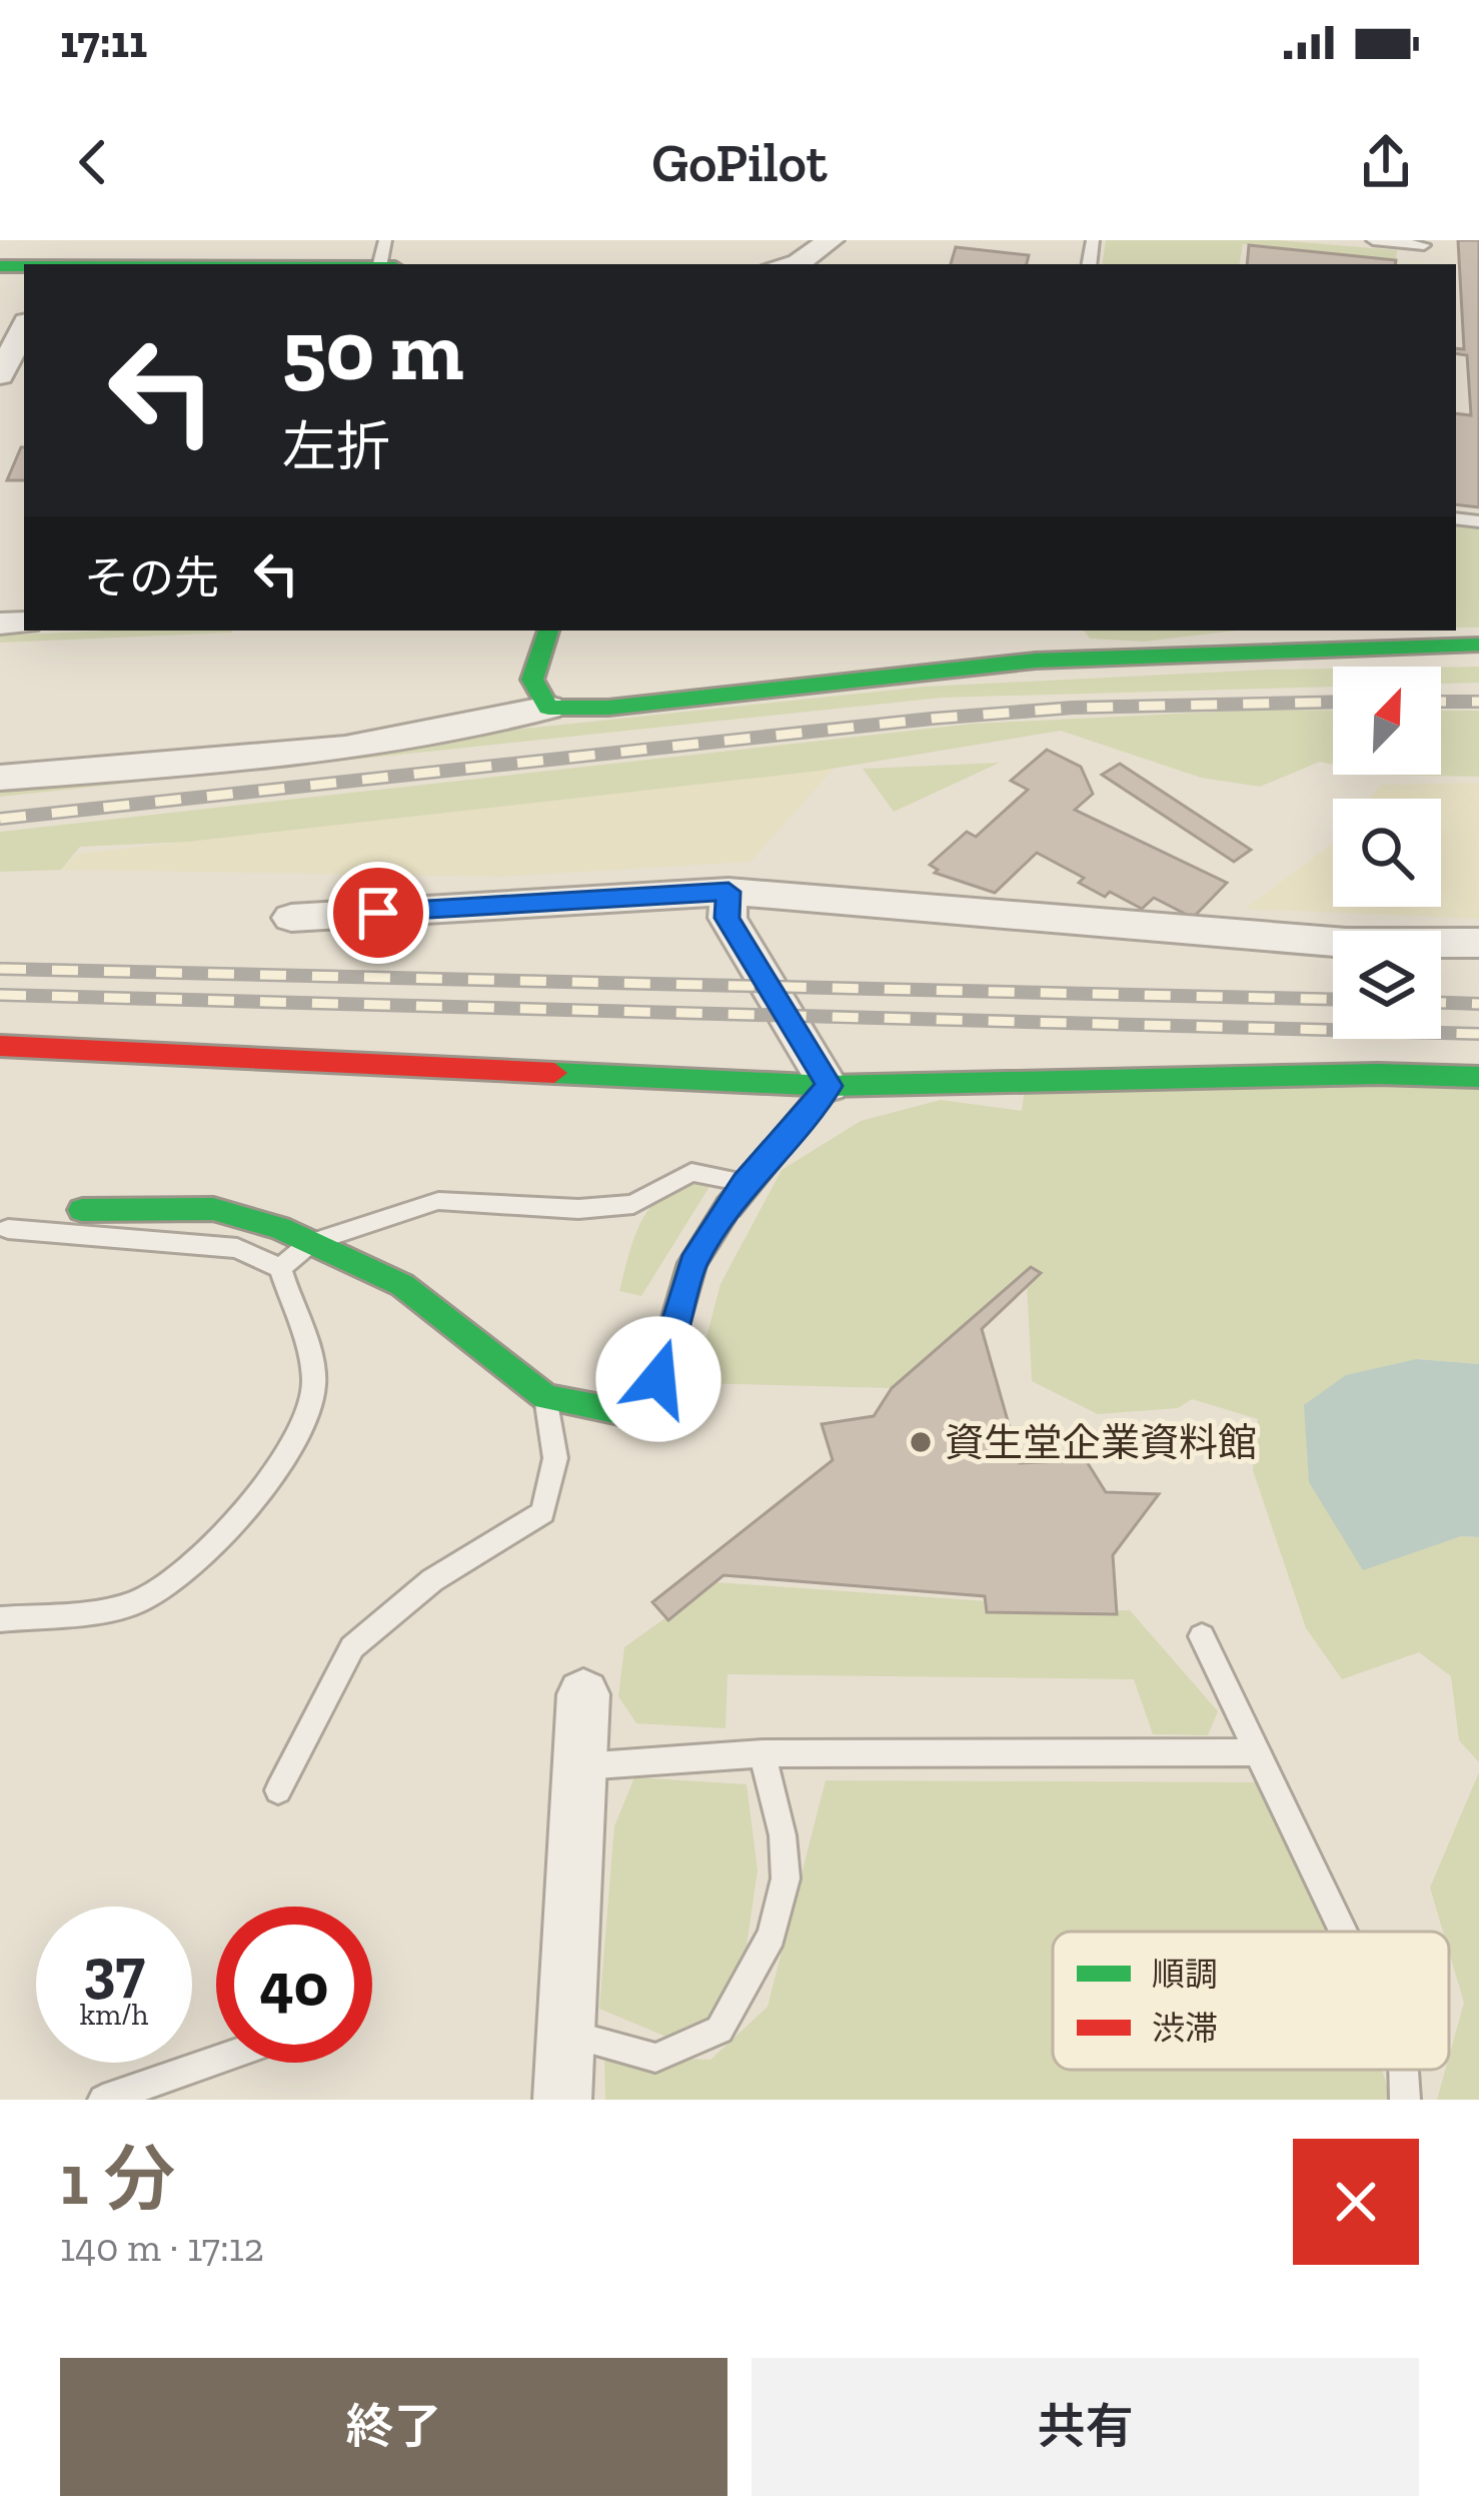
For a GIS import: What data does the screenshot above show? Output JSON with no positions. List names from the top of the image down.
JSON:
{
  "places": ["資生堂企業資料館"],
  "legend": ["順調", "渋滞"],
  "north": "top right",
  "page": {
    "status": "17:11",
    "header": "GoPilot",
    "turn": ["50 m", "左折"],
    "then": "その先",
    "speed": "37 km/h",
    "limit": "40",
    "heading": ["1 分", "140 m · 17:12"],
    "buttons": ["終了", "共有"]
  }
}
